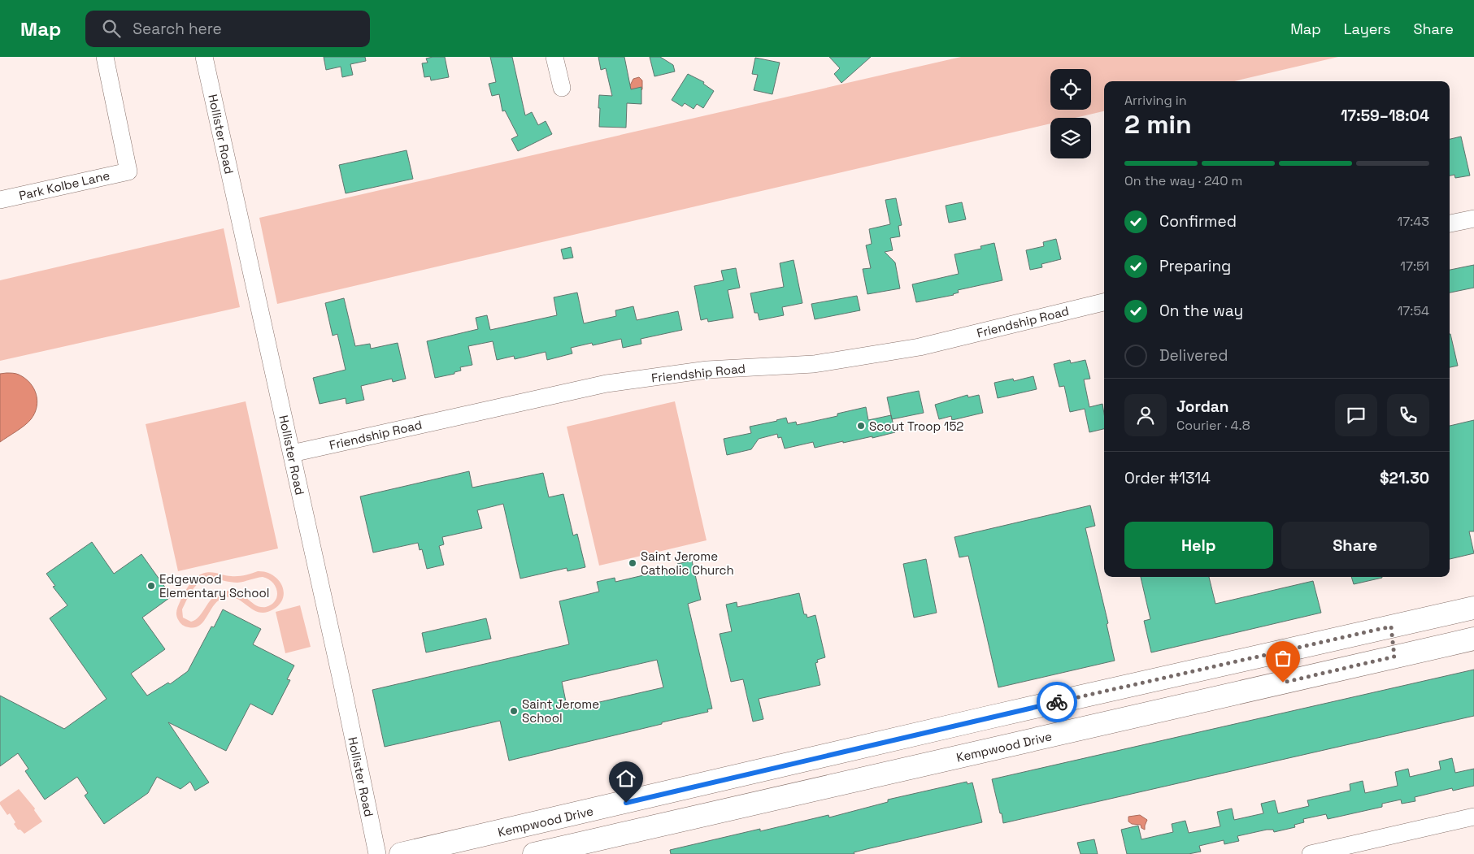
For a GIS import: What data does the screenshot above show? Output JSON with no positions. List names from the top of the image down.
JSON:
{
  "streets": {
    "main road": ["Kempwood Drive"],
    "street": ["Hollister Road", "Park Kolbe Lane", "Friendship Road"]
  },
  "crossings": [
    ["Hollister Road", "Friendship Road"]
  ],
  "places": [
    "Scout Troop 152",
    "Saint Jerome Catholic Church",
    "Edgewood Elementary School",
    "Saint Jerome School"
  ],
  "page": {
    "header": "Map",
    "search": "Search here",
    "nav": ["Map", "Layers", "Share"],
    "heading": ["2 min", "Arriving in", "17:59–18:04"],
    "panel": [
      "Jordan",
      "Courier · 4.8",
      "Order #1314",
      "$21.30"
    ],
    "bar": "On the way · 240 m",
    "list": [
      ["Confirmed", "17:43"],
      ["Preparing", "17:51"],
      ["On the way", "17:54"],
      "Delivered"
    ],
    "buttons": ["Help", "Share"]
  }
}
